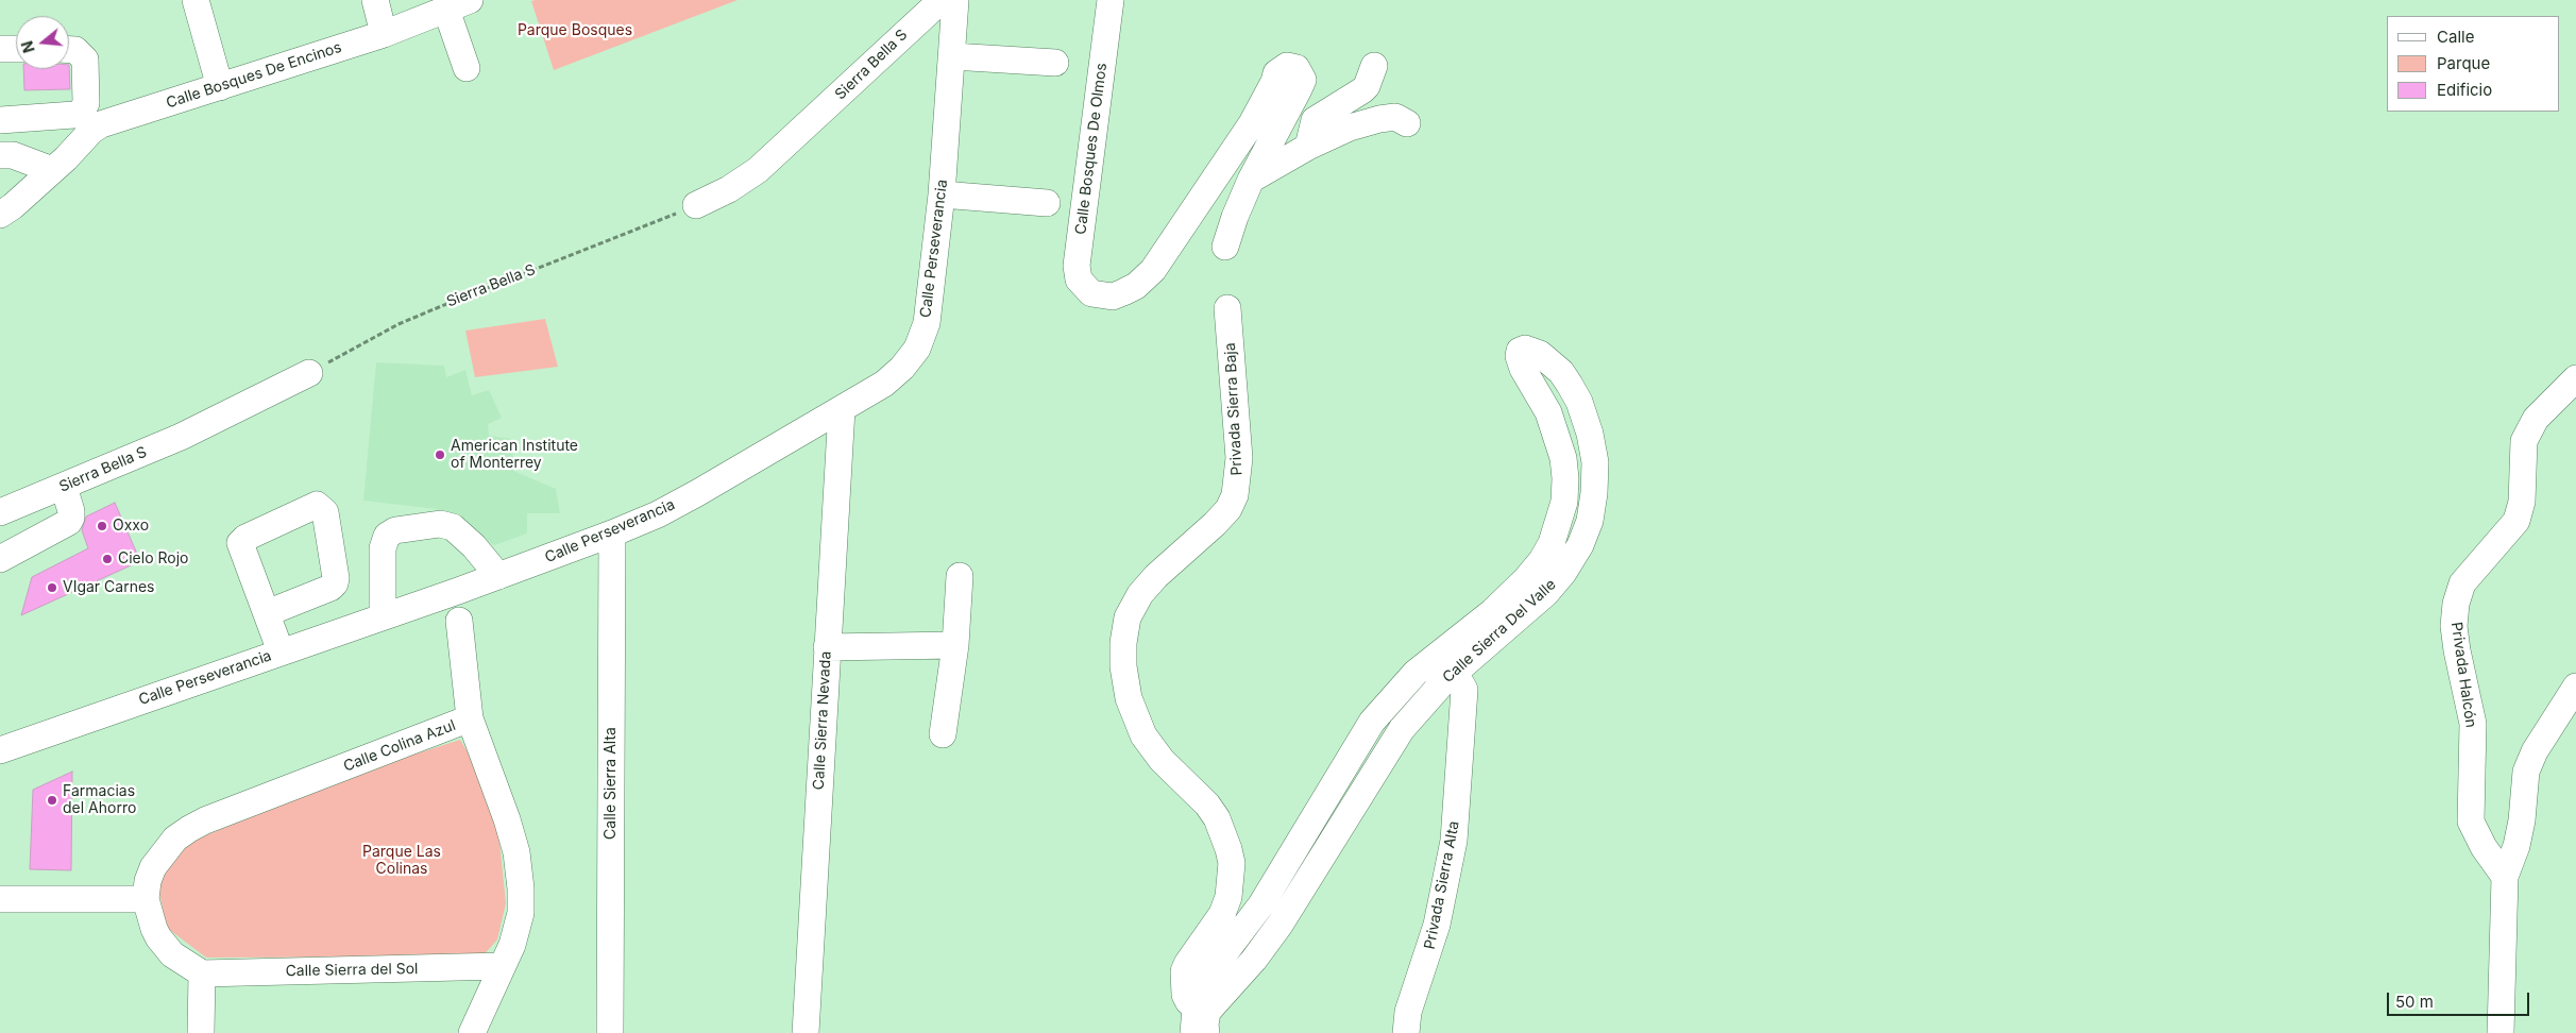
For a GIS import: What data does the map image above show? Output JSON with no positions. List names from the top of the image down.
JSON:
{
  "streets": {
    "street": [
      "Sierra Bella S",
      "Calle Bosques De Encinos",
      "Calle Bosques De Olmos",
      "Calle Perseverancia",
      "Privada Sierra Baja",
      "Calle Sierra Del Valle",
      "Privada Halcón",
      "Calle Sierra Nevada",
      "Calle Colina Azul",
      "Calle Sierra Alta",
      "Privada Sierra Alta",
      "Calle Sierra del Sol"
    ]
  },
  "crossings": [
    ["Calle Perseverancia", "Calle Sierra Nevada"],
    ["Calle Perseverancia", "Calle Sierra Alta"],
    ["Privada Sierra Baja", "Calle Sierra Del Valle"],
    ["Calle Sierra Del Valle", "Privada Sierra Alta"],
    ["Calle Colina Azul", "Calle Sierra del Sol"]
  ],
  "parks": ["Parque Bosques", "Parque Las Colinas"],
  "places": [
    "American Institute of Monterrey",
    "Oxxo",
    "Cielo Rojo",
    "VIgar Carnes",
    "Farmacias del Ahorro"
  ],
  "legend": ["Calle", "Parque", "Edificio"],
  "scale_bar": "50 m",
  "north": "left"
}
